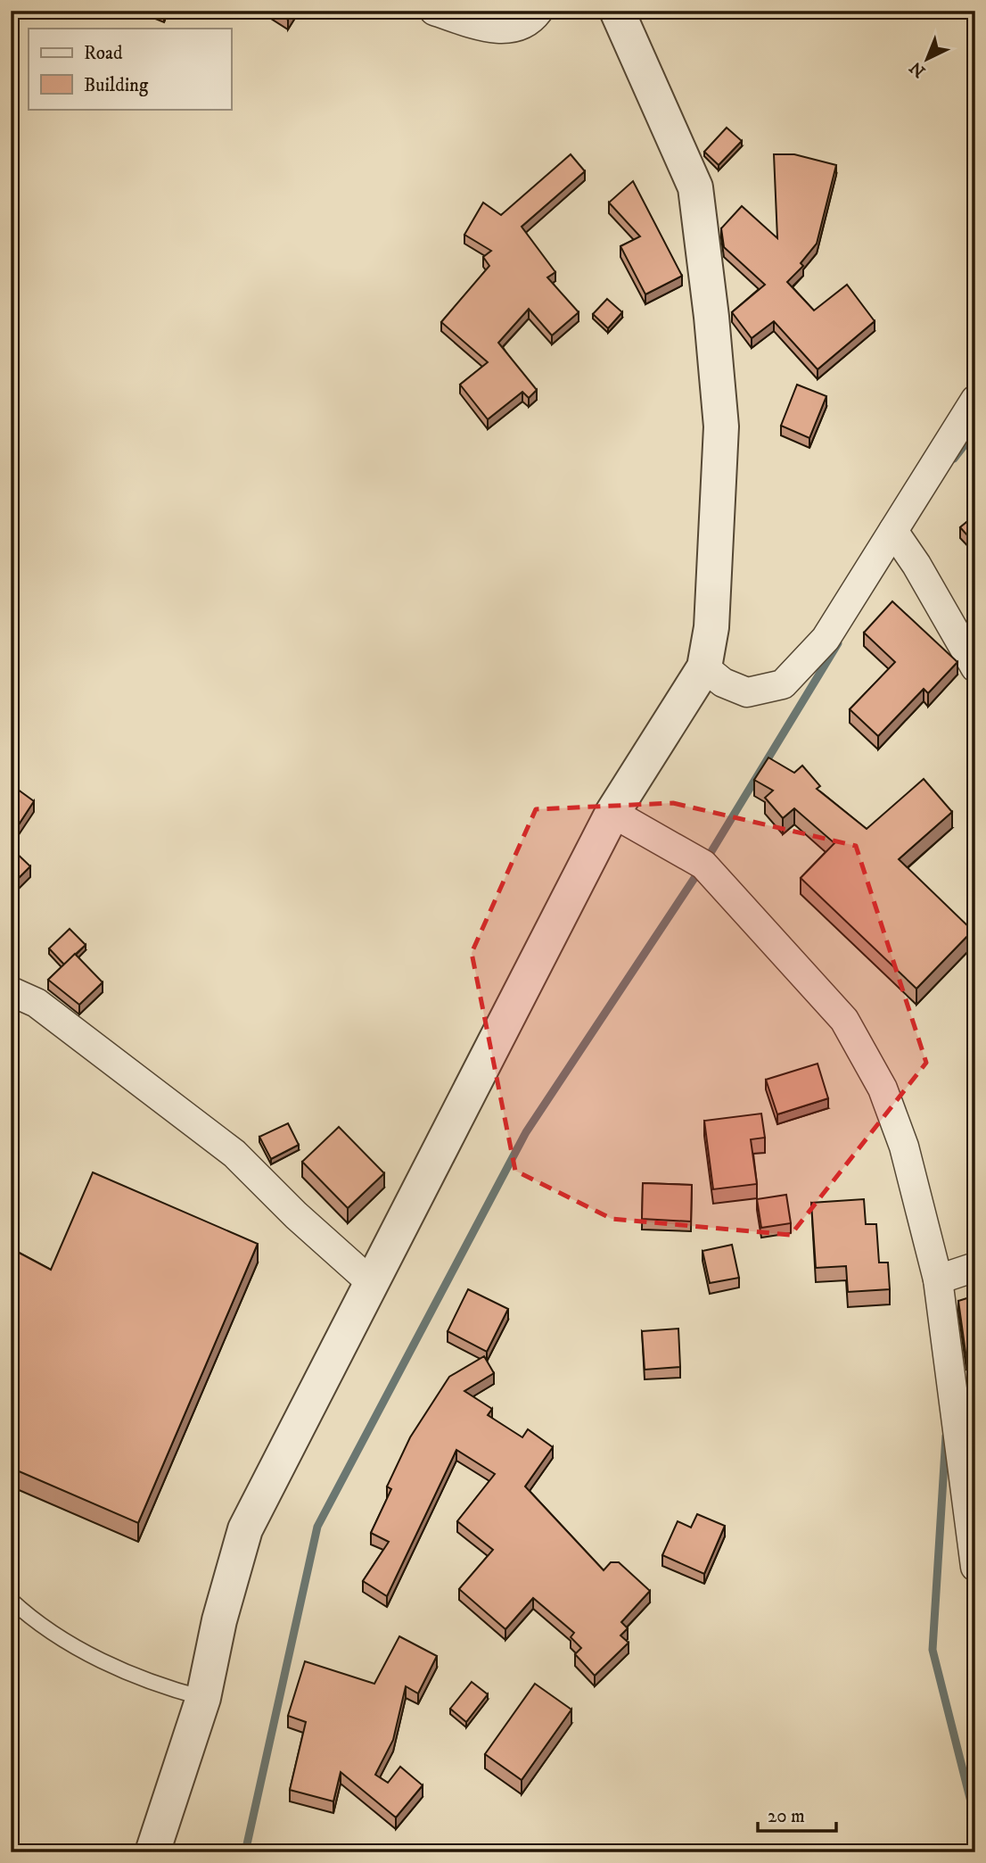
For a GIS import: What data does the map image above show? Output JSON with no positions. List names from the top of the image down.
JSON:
{
  "legend": ["Road", "Building"],
  "scale_bar": "20 m",
  "north": "bottom left"
}
